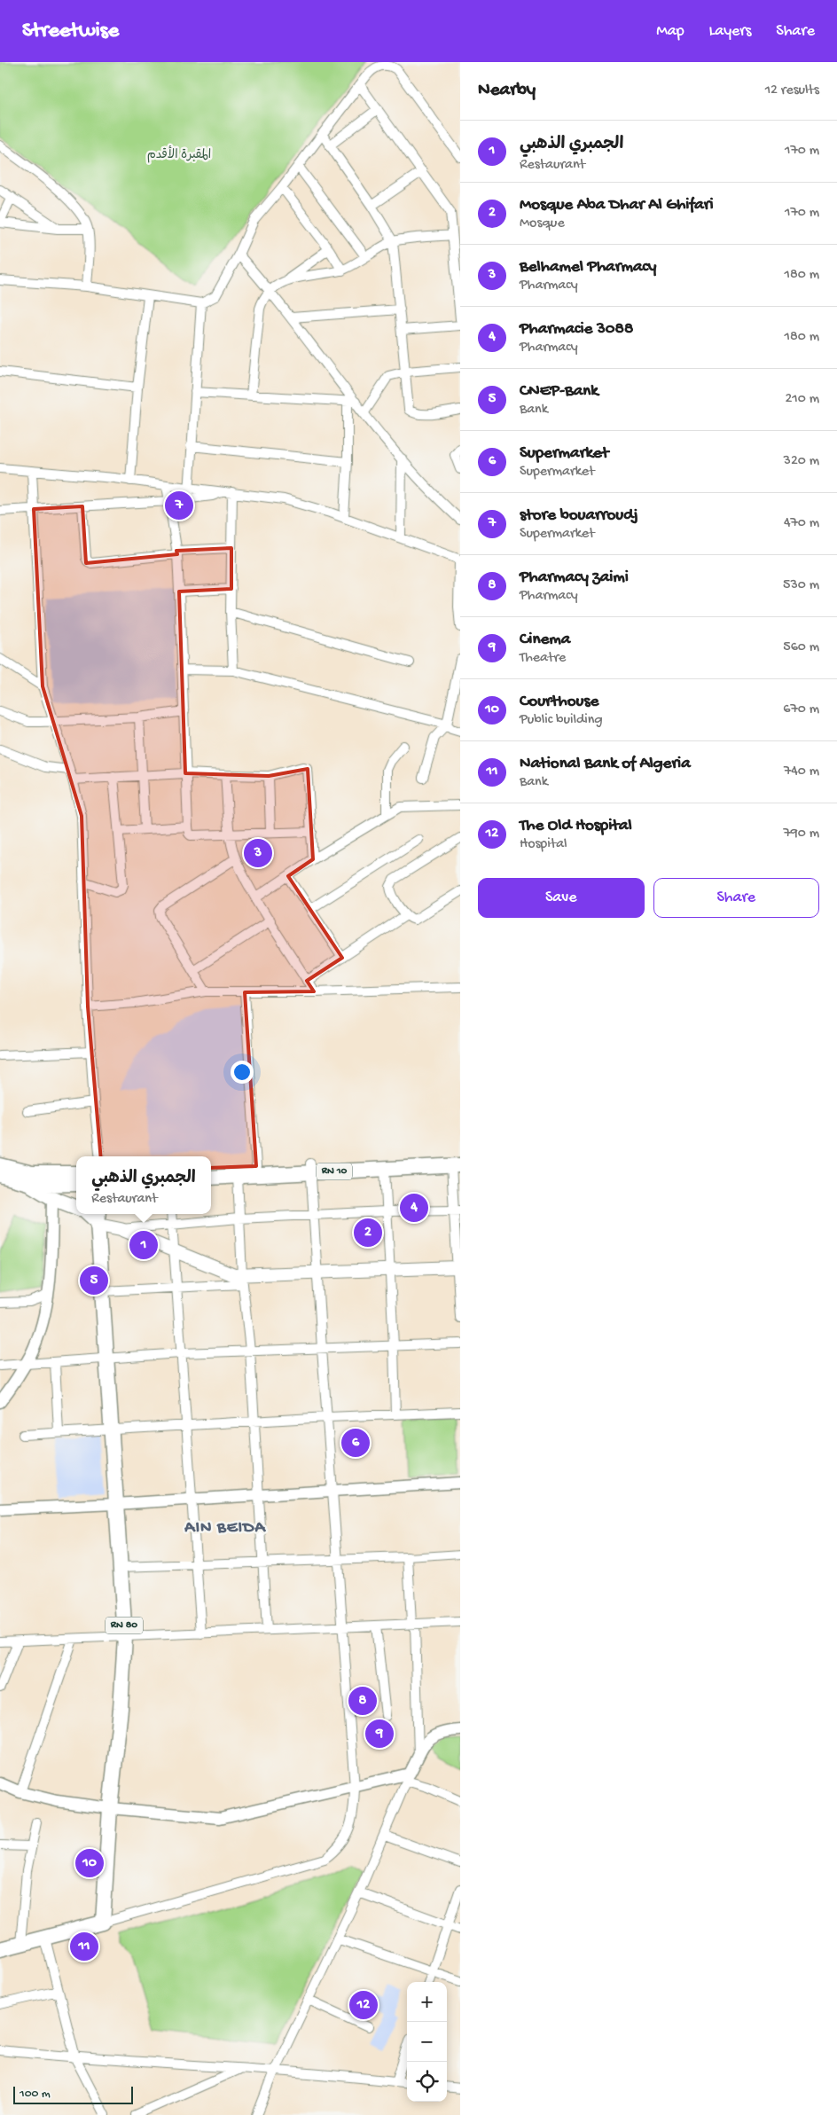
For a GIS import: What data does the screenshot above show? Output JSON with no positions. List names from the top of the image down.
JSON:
{
  "streets": {
    "main road": ["RN 10", "RN 80"]
  },
  "districts": ["AIN BEIDA"],
  "parks": ["المقبرة الأقدم"],
  "scale_bar": "100 m",
  "page": {
    "header": "Streetwise",
    "nav": ["Map", "Layers", "Share"],
    "heading": ["Nearby", "12 results"],
    "list": [
      {
        "mark": "1",
        "name": "الجمبري الذهبي",
        "note": "Restaurant",
        "value": "170 m"
      },
      {
        "mark": "2",
        "name": "Mosque Aba Dhar Al Ghifari",
        "note": "Mosque",
        "value": "170 m"
      },
      {
        "mark": "3",
        "name": "Belhamel Pharmacy",
        "note": "Pharmacy",
        "value": "180 m"
      },
      {
        "mark": "4",
        "name": "Pharmacie 3088",
        "note": "Pharmacy",
        "value": "180 m"
      },
      {
        "mark": "5",
        "name": "CNEP-Bank",
        "note": "Bank",
        "value": "210 m"
      },
      {
        "mark": "6",
        "name": "Supermarket",
        "note": "Supermarket",
        "value": "320 m"
      },
      {
        "mark": "7",
        "name": "store bouarroudj",
        "note": "Supermarket",
        "value": "470 m"
      },
      {
        "mark": "8",
        "name": "Pharmacy zaimi",
        "note": "Pharmacy",
        "value": "530 m"
      },
      {
        "mark": "9",
        "name": "Cinema",
        "note": "Theatre",
        "value": "560 m"
      },
      {
        "mark": "10",
        "name": "Courthouse",
        "note": "Public building",
        "value": "670 m"
      },
      {
        "mark": "11",
        "name": "National Bank of Algeria",
        "note": "Bank",
        "value": "740 m"
      },
      {
        "mark": "12",
        "name": "The Old Hospital",
        "note": "Hospital",
        "value": "790 m"
      }
    ],
    "pins": [
      "7",
      "3",
      "4",
      "2",
      "1",
      "5",
      "6",
      "8",
      "9",
      "10",
      "11",
      "12"
    ],
    "buttons": ["Save", "Share"],
    "popup": ["الجمبري الذهبي", "Restaurant"],
    "map_buttons": ["+", "−"],
    "scale": "100 m"
  }
}
